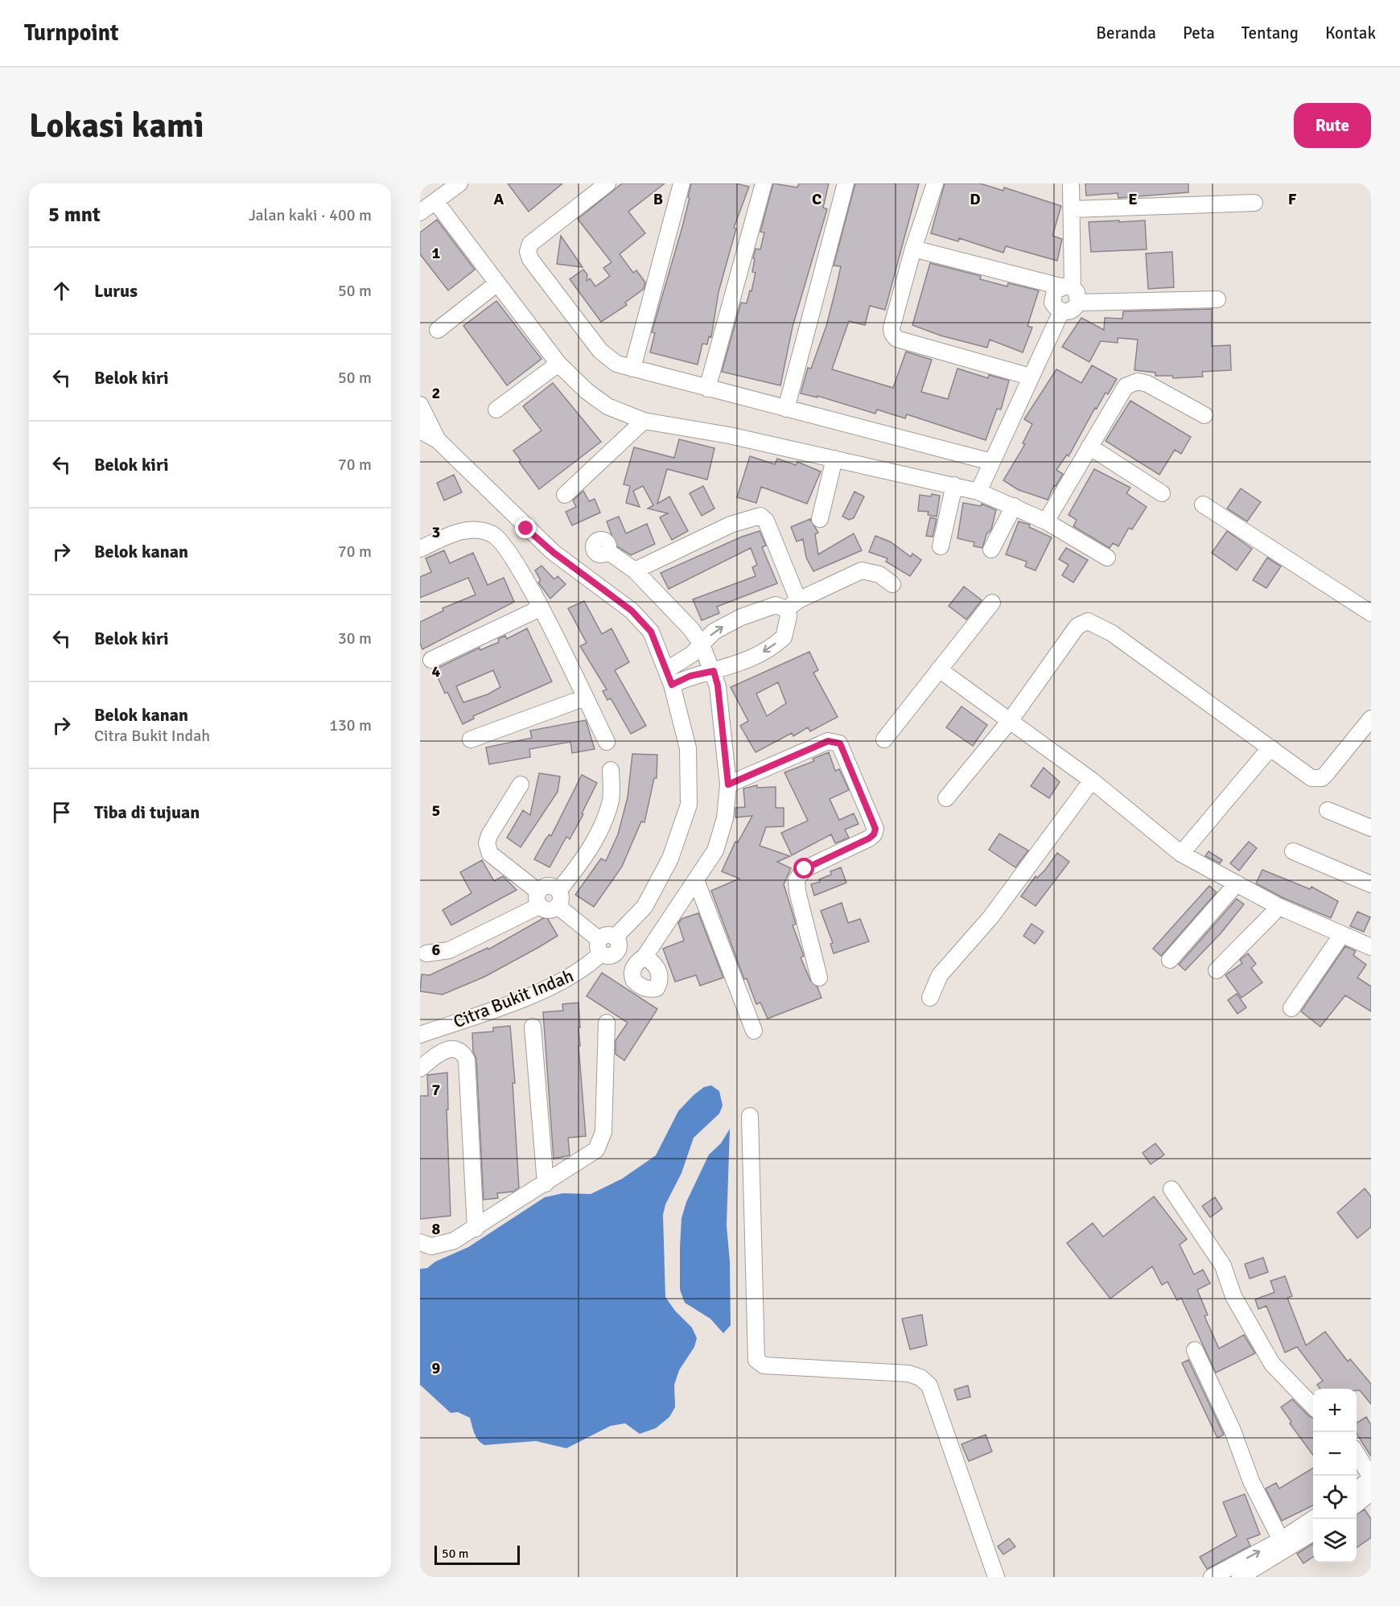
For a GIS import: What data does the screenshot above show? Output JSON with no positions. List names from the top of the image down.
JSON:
{
  "streets": {
    "street": ["Citra Bukit Indah"]
  },
  "scale_bar": "50 m",
  "page": {
    "header": "Turnpoint",
    "nav": [
      "Beranda",
      "Peta",
      "Tentang",
      "Kontak"
    ],
    "buttons": "Rute",
    "title": "Lokasi kami",
    "heading": ["5 mnt", "Jalan kaki · 400 m"],
    "list": [
      ["Lurus", "50 m"],
      ["Belok kiri", "50 m"],
      ["Belok kiri", "70 m"],
      ["Belok kanan", "70 m"],
      ["Belok kiri", "30 m"],
      ["Belok kanan", "Citra Bukit Indah", "130 m"],
      "Tiba di tujuan"
    ],
    "map_buttons": ["+", "−"],
    "scale": "50 m"
  },
  "grid": {
    "columns": [
      "A",
      "B",
      "C",
      "D",
      "E",
      "F"
    ],
    "rows": [
      "1",
      "2",
      "3",
      "4",
      "5",
      "6",
      "7",
      "8",
      "9"
    ]
  }
}
